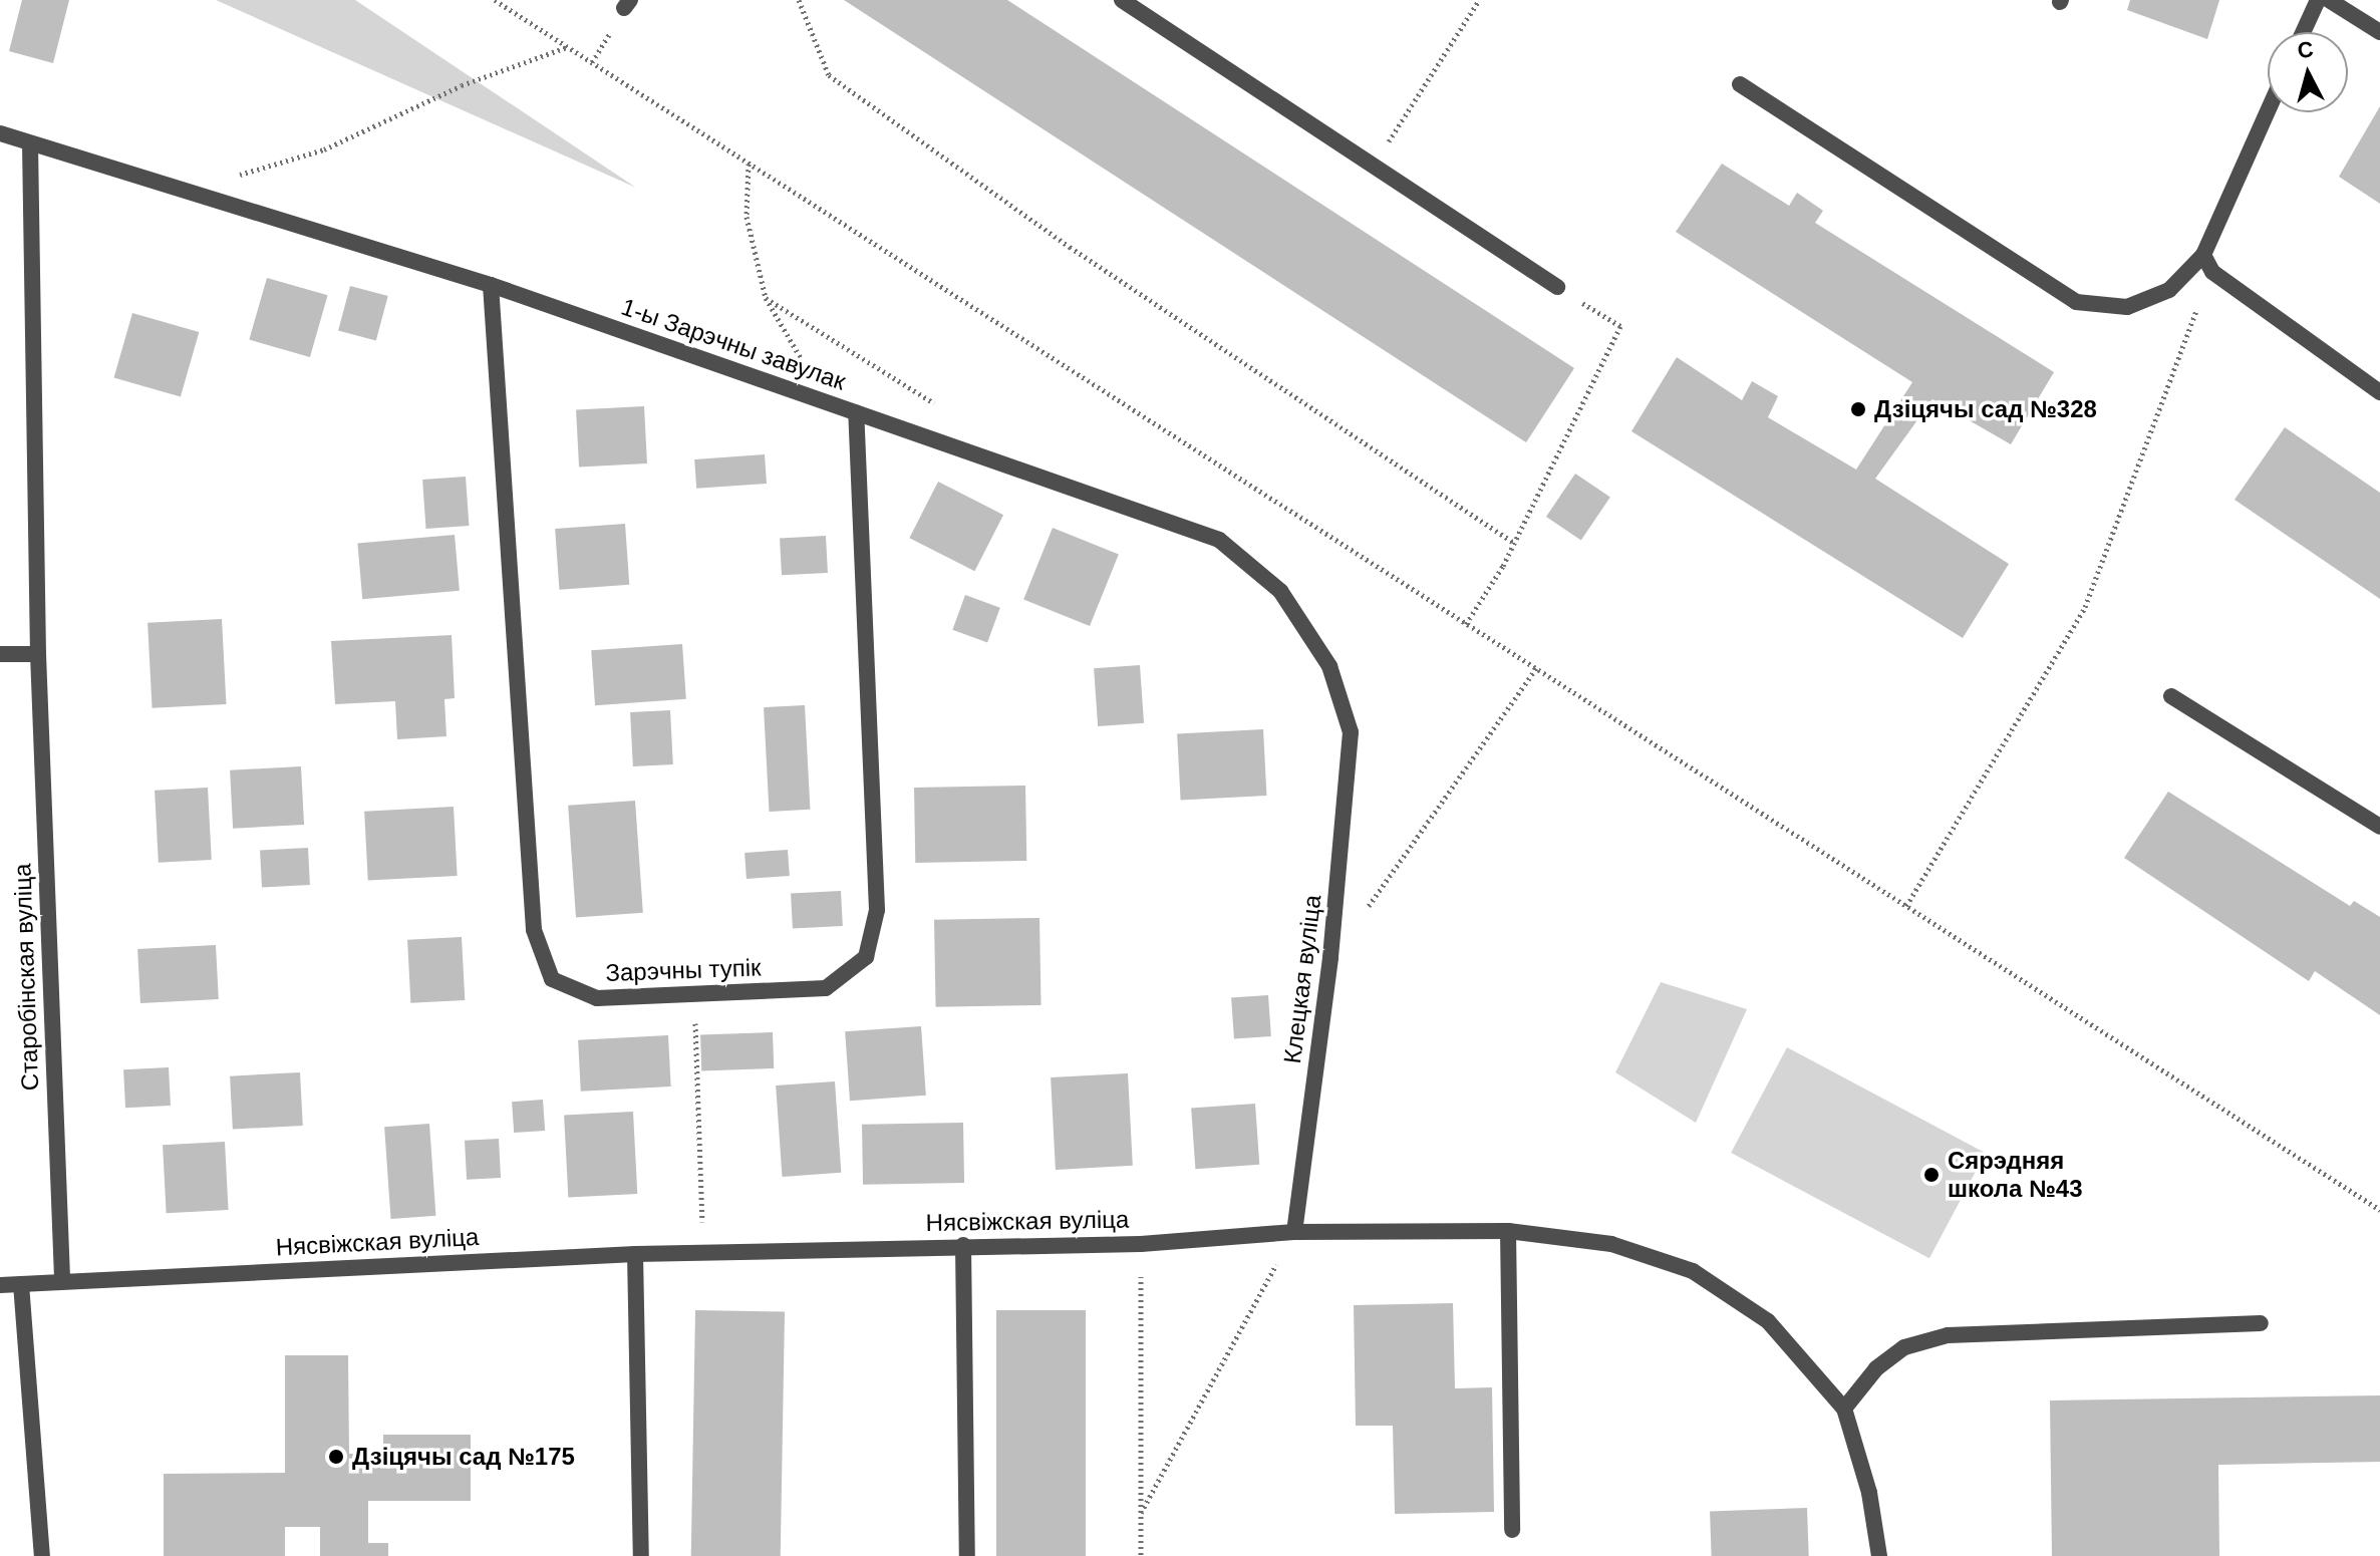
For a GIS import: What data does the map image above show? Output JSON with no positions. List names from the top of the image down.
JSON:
{
  "streets": {
    "street": [
      "1-ы Зарэчны завулак",
      "Зарэчны тупік",
      "Старобінская вуліца",
      "Клецкая вуліца",
      "Нясвіжская вуліца"
    ]
  },
  "crossings": [
    ["1-ы Зарэчны завулак", "Зарэчны тупік"],
    ["1-ы Зарэчны завулак", "Старобінская вуліца"],
    ["1-ы Зарэчны завулак", "Клецкая вуліца"],
    ["Старобінская вуліца", "Нясвіжская вуліца"],
    ["Клецкая вуліца", "Нясвіжская вуліца"]
  ],
  "places": ["Дзіцячы сад №328", "Сярэдняя школа №43", "Дзіцячы сад №175"],
  "north": "top"
}
